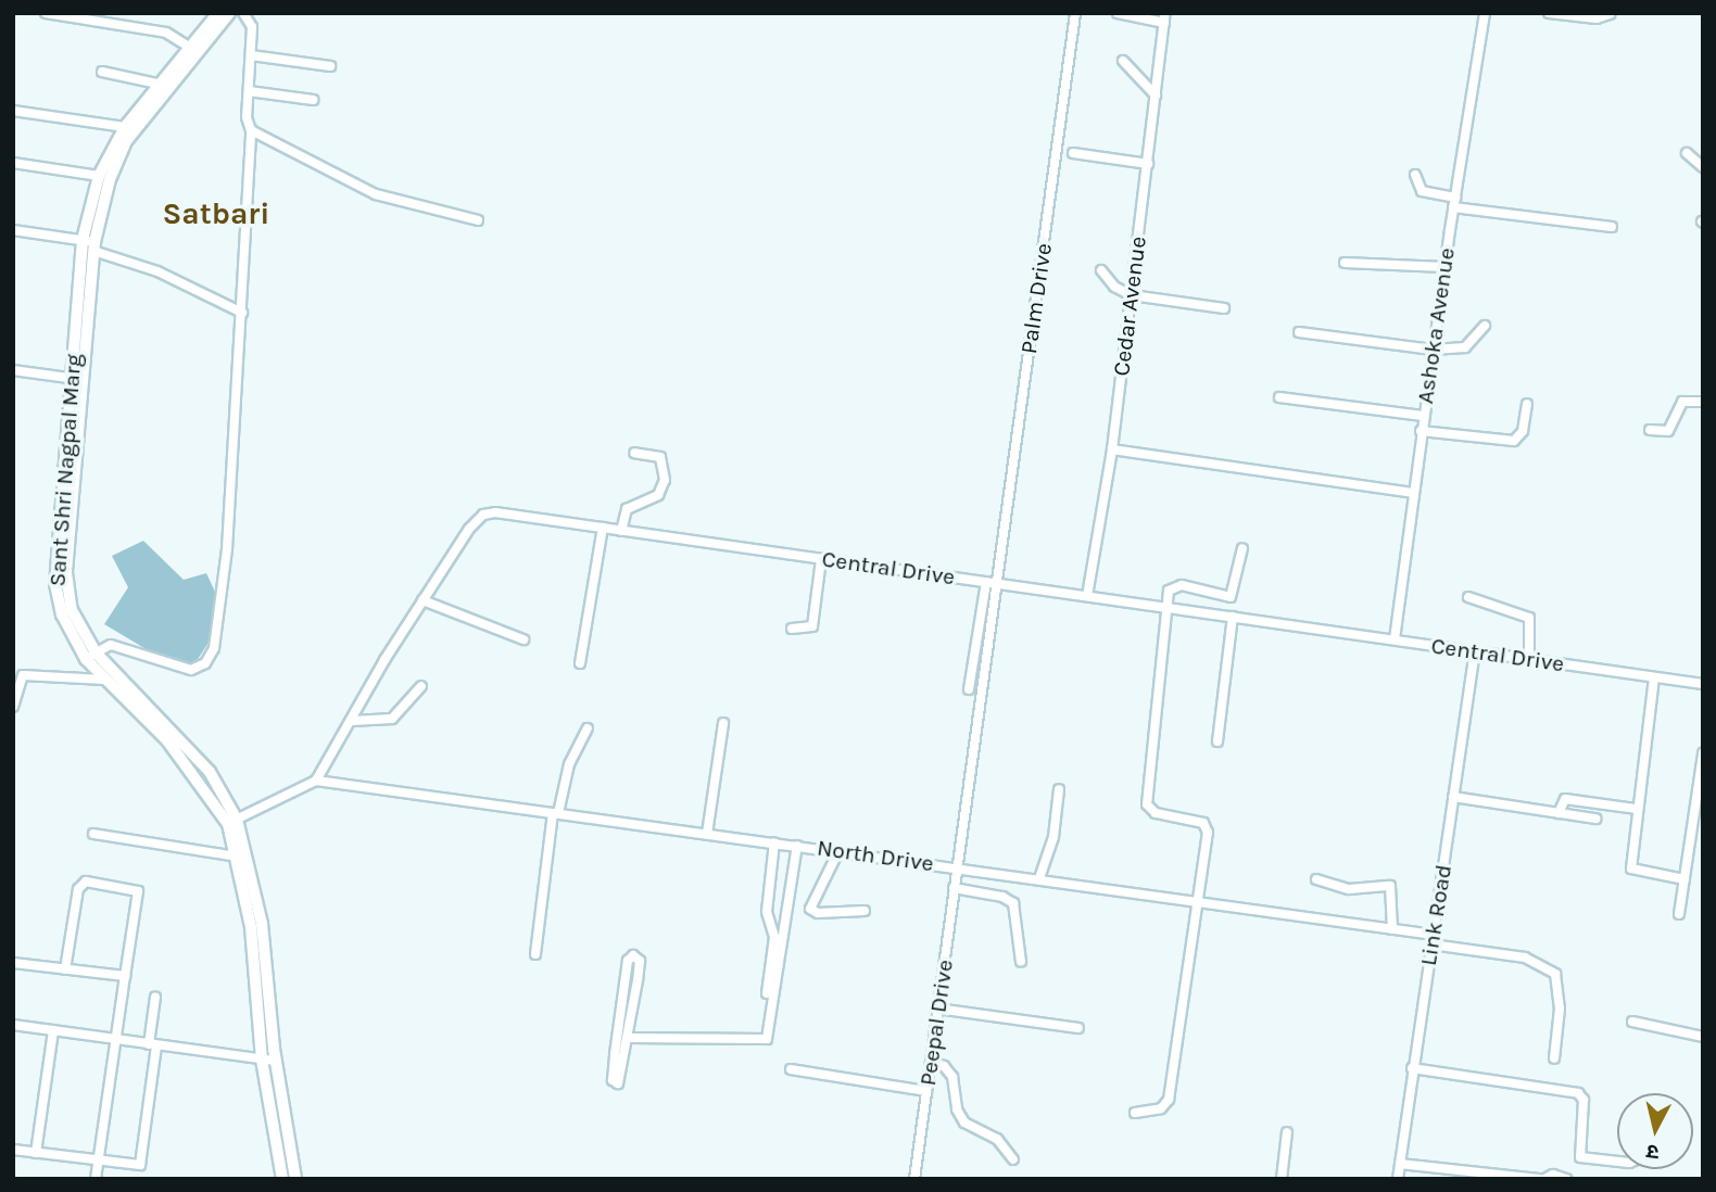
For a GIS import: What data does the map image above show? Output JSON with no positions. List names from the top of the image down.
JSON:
{
  "streets": {
    "main road": ["Sant Shri Nagpal Marg"],
    "street": [
      "Palm Drive",
      "Cedar Avenue",
      "Ashoka Avenue",
      "Central Drive",
      "North Drive",
      "Link Road",
      "Peepal Drive"
    ]
  },
  "crossings": [
    ["Palm Drive", "Central Drive"],
    ["Palm Drive", "North Drive"],
    ["Palm Drive", "Peepal Drive"],
    ["Cedar Avenue", "Central Drive"],
    ["Ashoka Avenue", "Central Drive"],
    ["Central Drive", "North Drive"],
    ["Central Drive", "Link Road"],
    ["North Drive", "Link Road"],
    ["North Drive", "Peepal Drive"]
  ],
  "districts": ["Satbari"],
  "north": "bottom"
}
